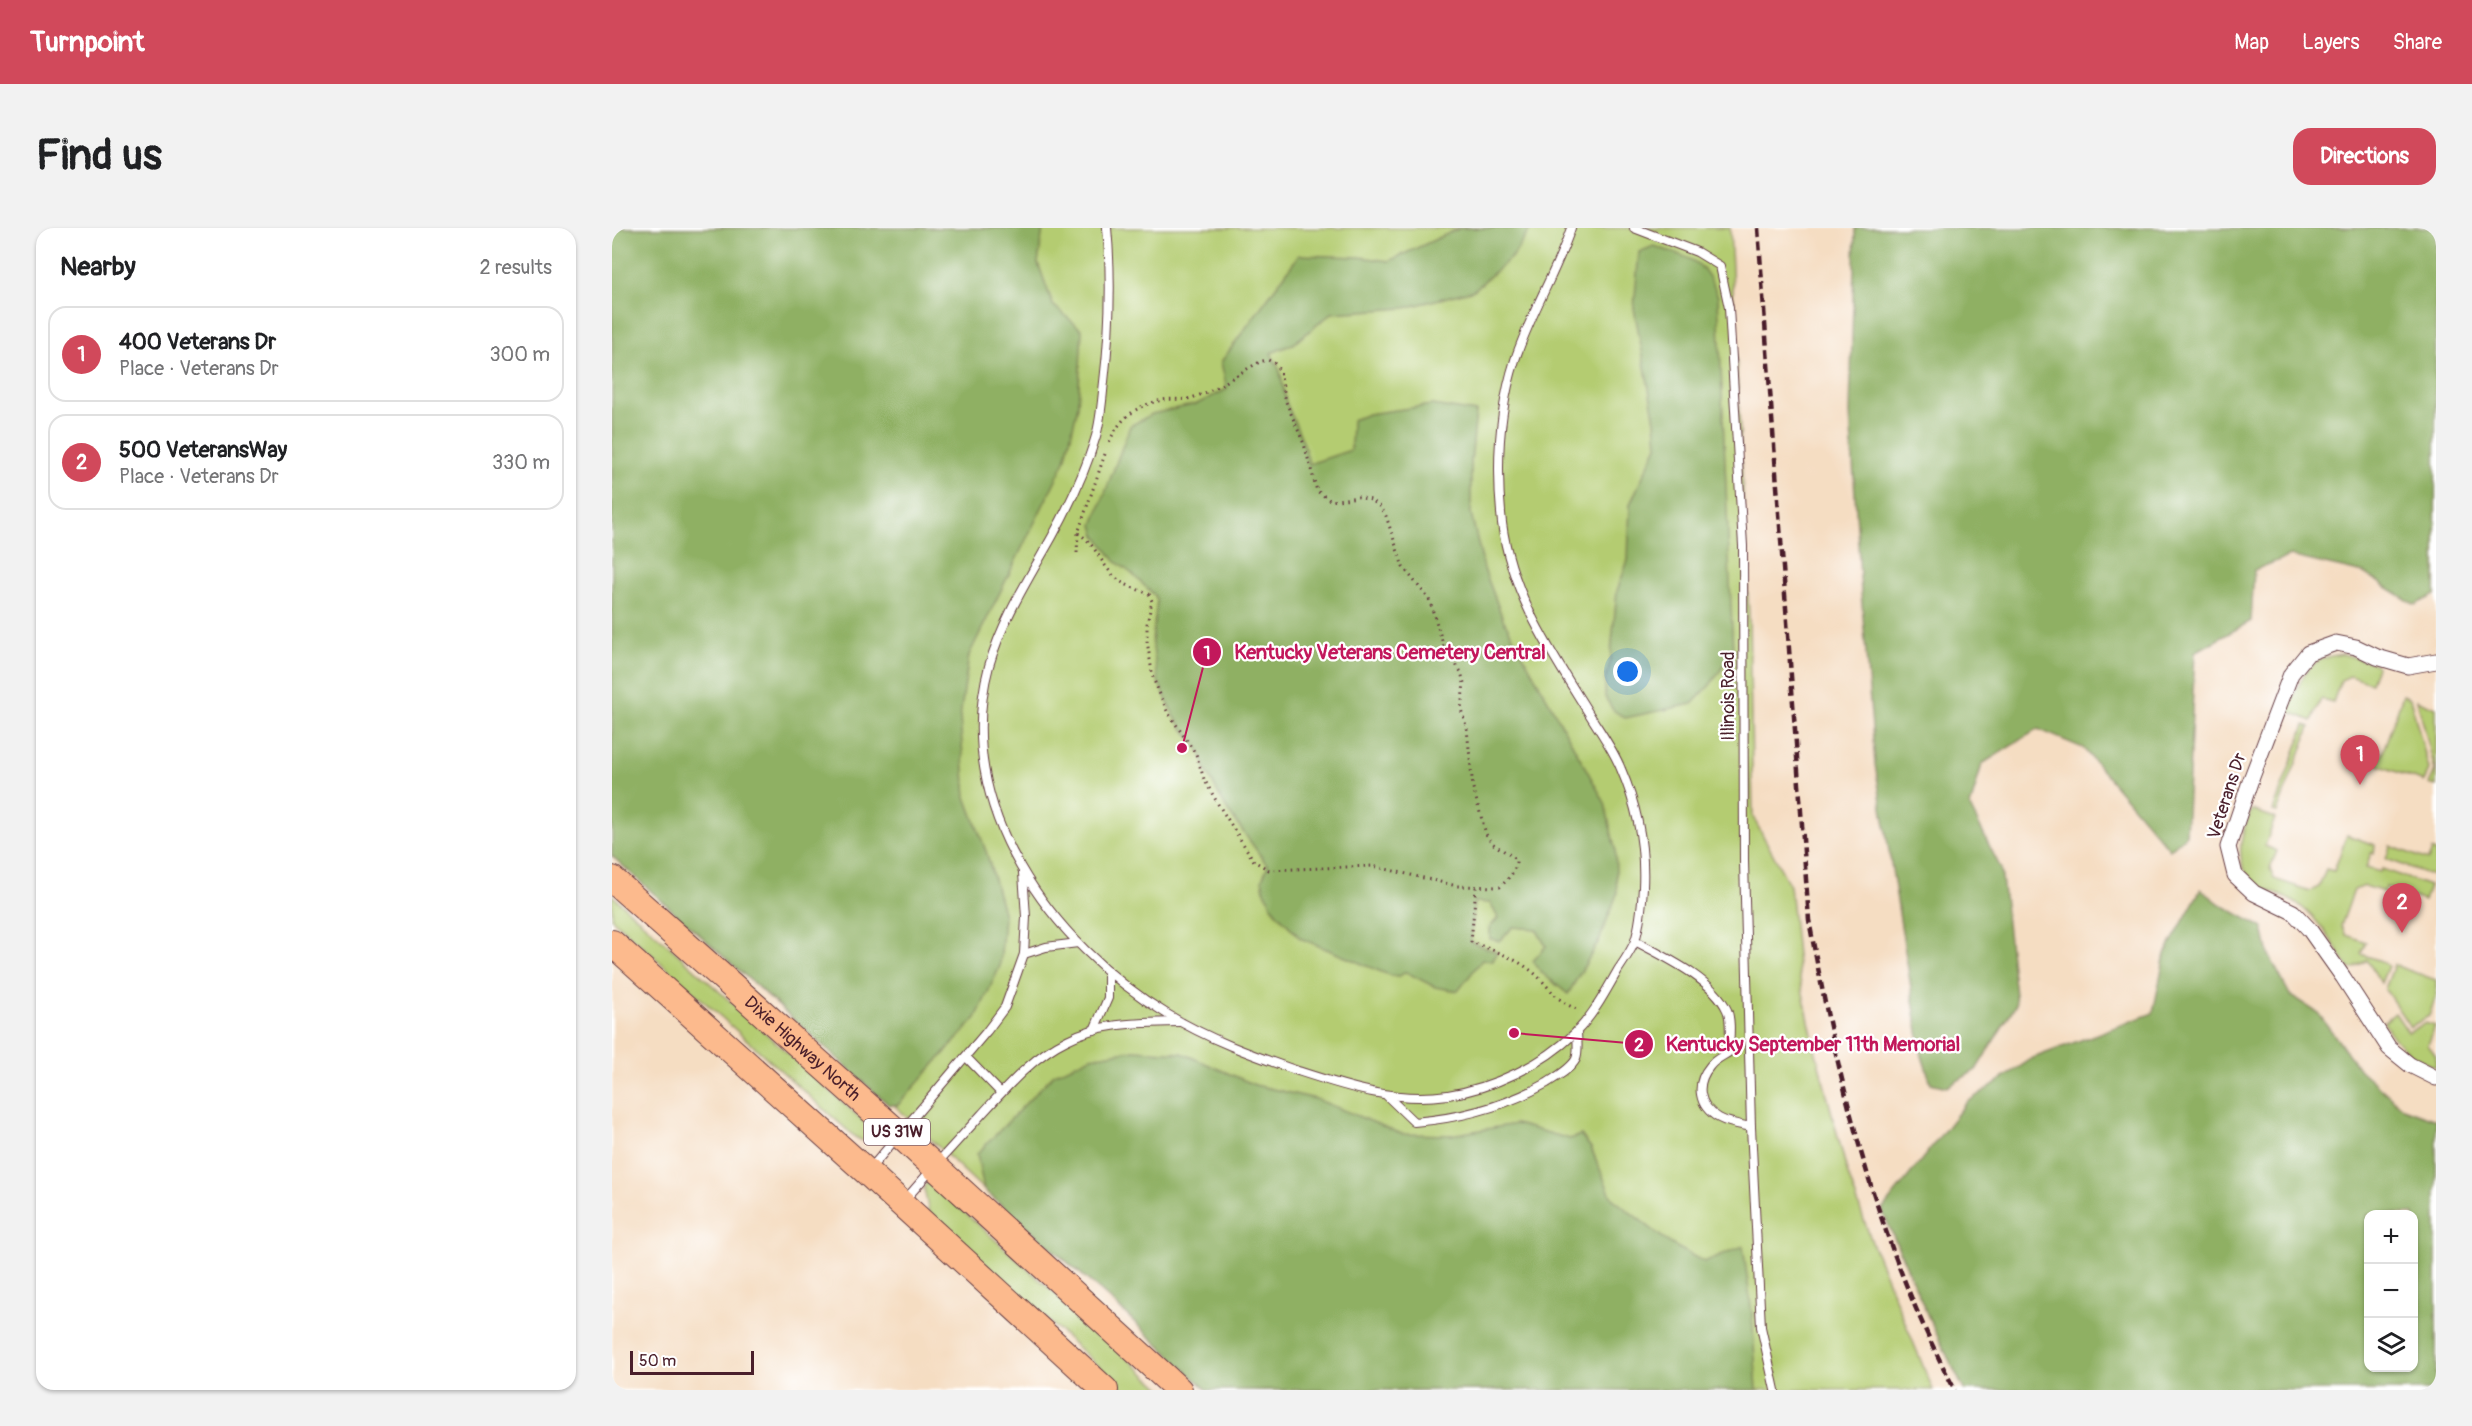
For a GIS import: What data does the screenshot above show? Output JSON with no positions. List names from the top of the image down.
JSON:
{
  "streets": {
    "highway": ["Dixie Highway North", "US 31W"],
    "street": ["Veterans Dr"],
    "lane": ["Illinois Road"]
  },
  "places": ["Kentucky Veterans Cemetery Central", "Kentucky September 11th Memorial"],
  "scale_bar": "50 m",
  "page": {
    "header": "Turnpoint",
    "nav": ["Map", "Layers", "Share"],
    "buttons": "Directions",
    "title": "Find us",
    "heading": ["Nearby", "2 results"],
    "list": [
      {
        "mark": "1",
        "name": "400 Veterans Dr",
        "note": "Place · Veterans Dr",
        "value": "300 m"
      },
      {
        "mark": "2",
        "name": "500 VeteransWay",
        "note": "Place · Veterans Dr",
        "value": "330 m"
      }
    ],
    "pins": ["1", "2"],
    "map_buttons": ["+", "−"],
    "scale": "50 m"
  }
}
